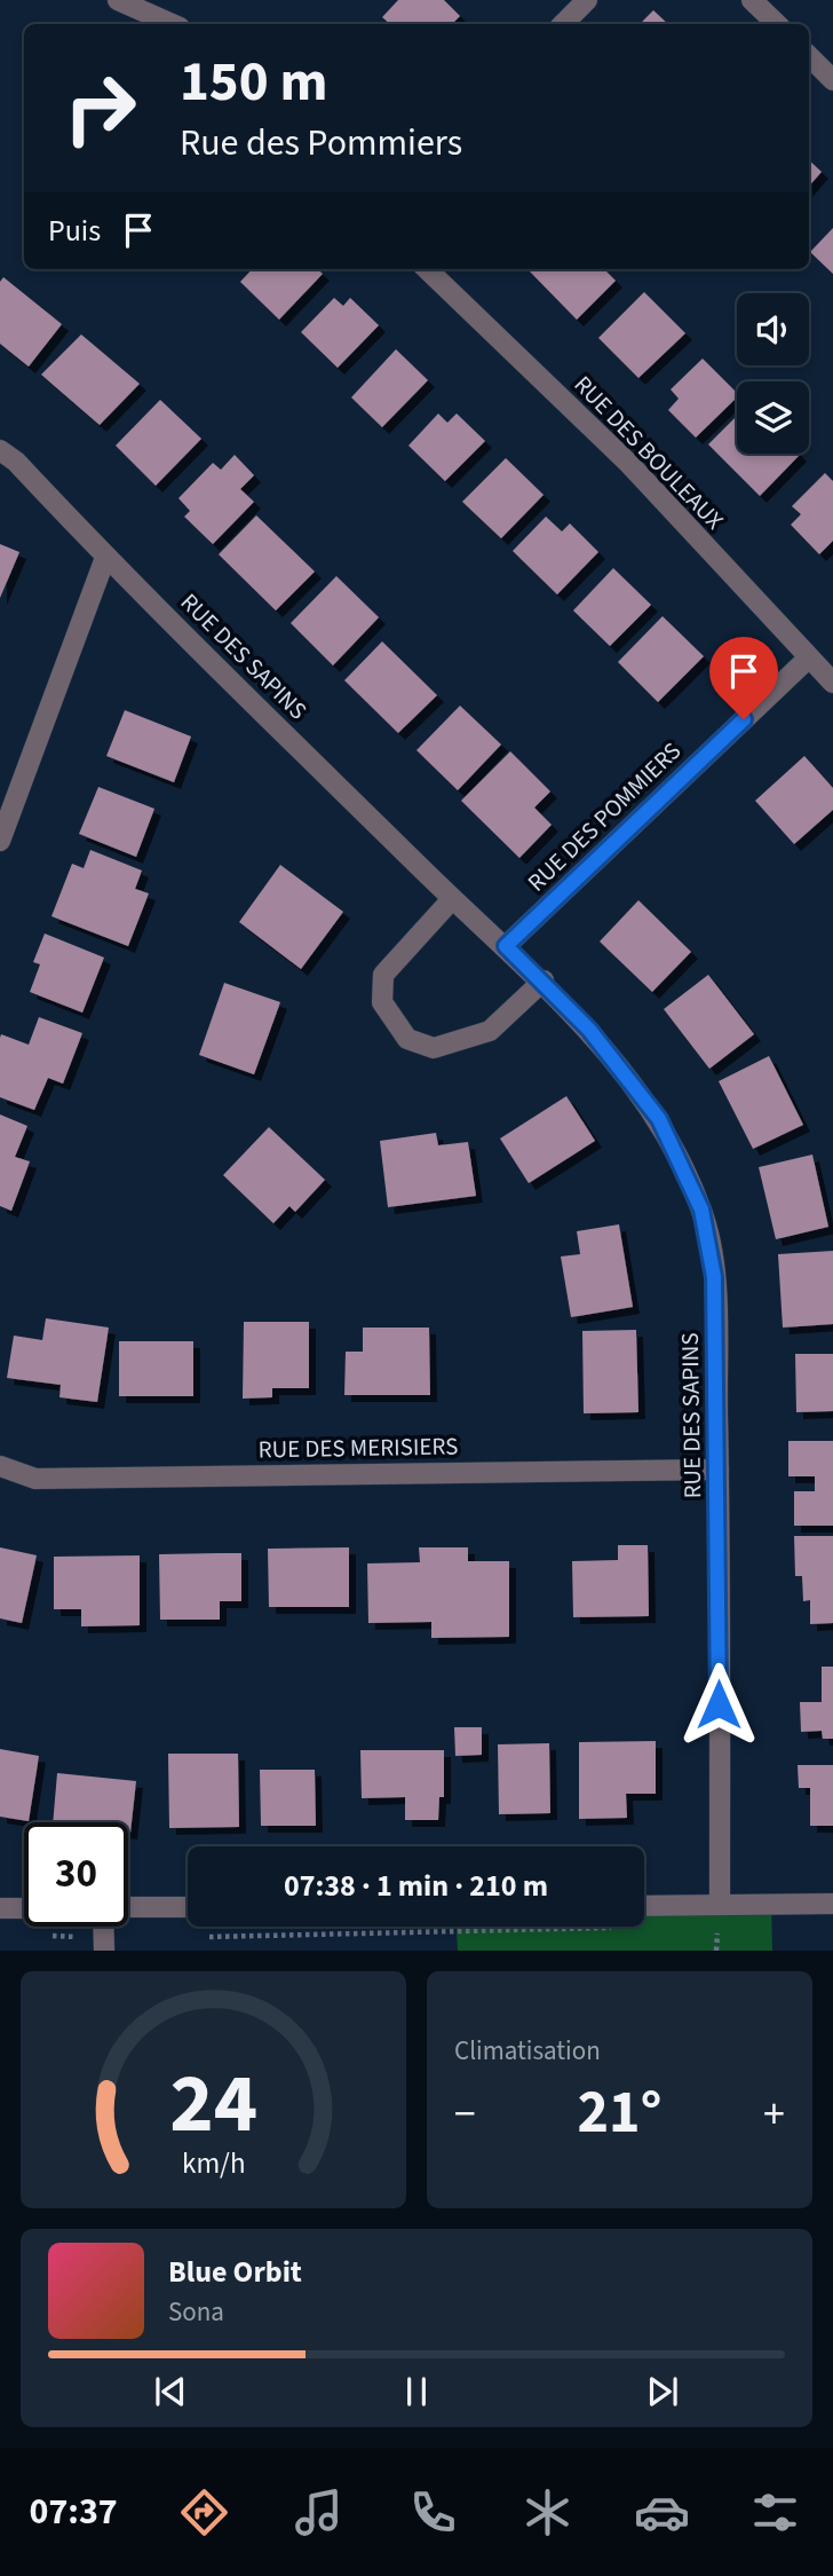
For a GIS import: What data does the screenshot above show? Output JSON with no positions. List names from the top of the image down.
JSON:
{
  "streets": {
    "street": [
      "RUE DES BOULEAUX",
      "RUE DES SAPINS",
      "RUE DES POMMIERS",
      "RUE DES MERISIERS"
    ]
  },
  "crossings": [
    ["RUE DES BOULEAUX", "RUE DES POMMIERS"],
    ["RUE DES SAPINS", "RUE DES POMMIERS"],
    ["RUE DES SAPINS", "RUE DES MERISIERS"]
  ],
  "page": {
    "turn": ["150 m", "Rue des Pommiers"],
    "then": "Puis",
    "limit": "30",
    "trip": "07:38 · 1 min · 210 m",
    "tile": "Climatisation",
    "heat": ["−", "21°", "+"],
    "song": ["Blue Orbit", "Sona"],
    "tabs": "07:37",
    "gauge": ["24", "km/h"]
  }
}
